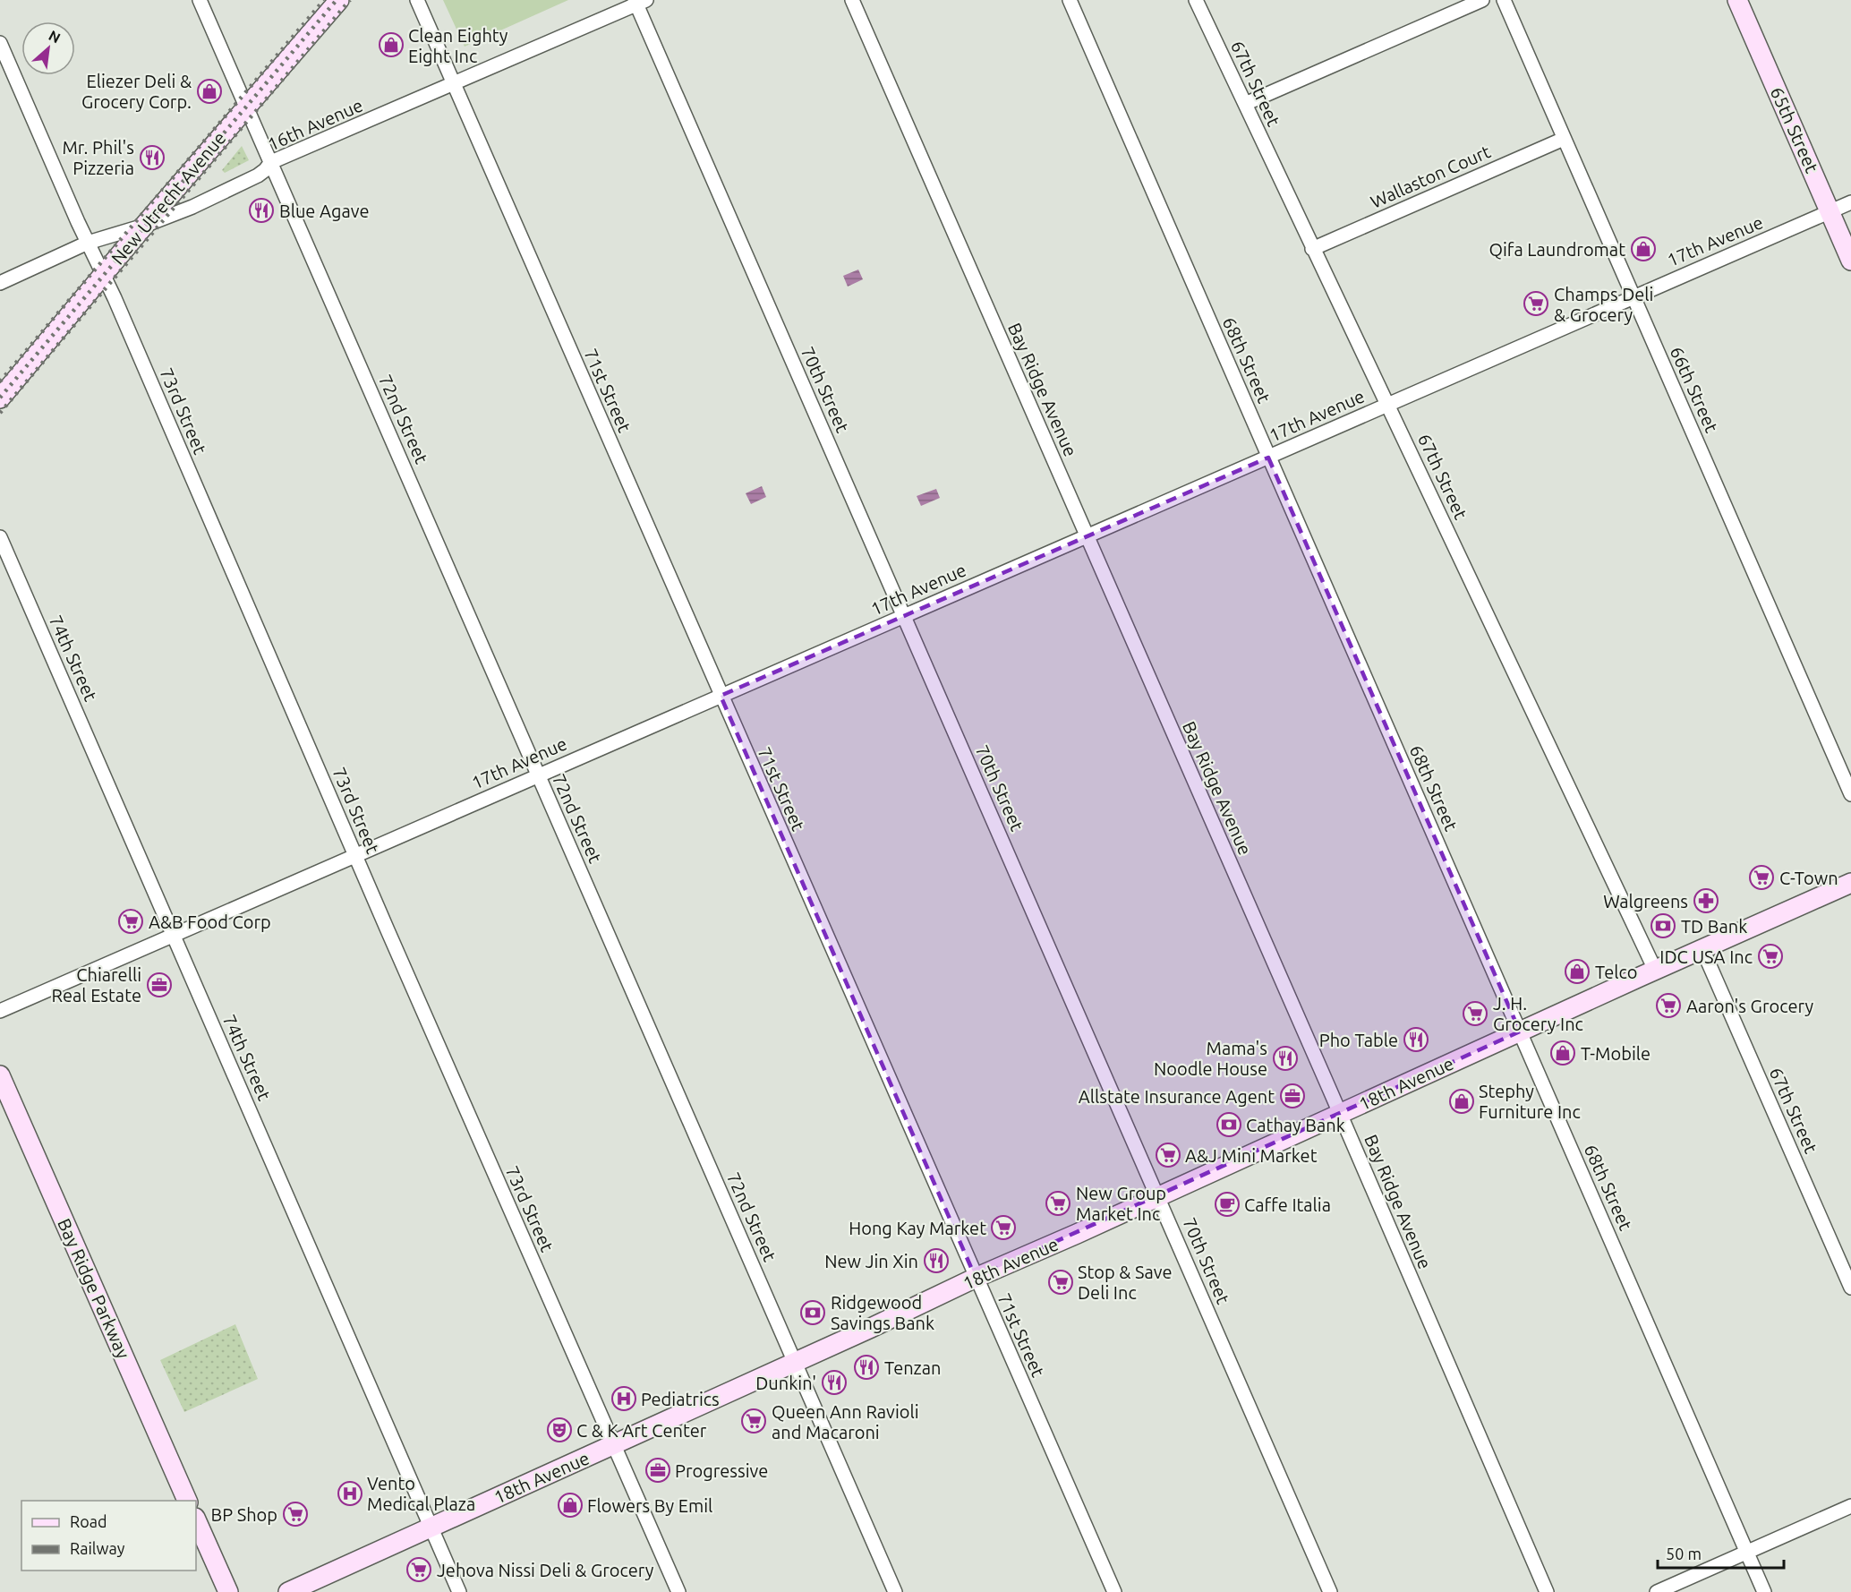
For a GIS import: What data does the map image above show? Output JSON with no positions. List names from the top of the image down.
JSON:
{
  "streets": {
    "street": [
      "67th Street",
      "16th Avenue",
      "65th Street",
      "Wallaston Court",
      "New Utrecht Avenue",
      "17th Avenue",
      "68th Street",
      "70th Street",
      "Bay Ridge Avenue",
      "66th Street",
      "71st Street",
      "73rd Street",
      "72nd Street",
      "74th Street",
      "18th Avenue",
      "Bay Ridge Parkway"
    ]
  },
  "crossings": [
    ["67th Street", "Wallaston Court"],
    ["67th Street", "17th Avenue"],
    ["67th Street", "18th Avenue"],
    ["16th Avenue", "New Utrecht Avenue"],
    ["16th Avenue", "70th Street"],
    ["16th Avenue", "71st Street"],
    ["16th Avenue", "73rd Street"],
    ["16th Avenue", "72nd Street"],
    ["65th Street", "17th Avenue"],
    ["Wallaston Court", "66th Street"],
    ["New Utrecht Avenue", "73rd Street"],
    ["New Utrecht Avenue", "72nd Street"],
    ["17th Avenue", "68th Street"],
    ["17th Avenue", "70th Street"],
    ["17th Avenue", "Bay Ridge Avenue"],
    ["17th Avenue", "66th Street"],
    ["17th Avenue", "71st Street"],
    ["17th Avenue", "73rd Street"],
    ["17th Avenue", "72nd Street"],
    ["17th Avenue", "74th Street"],
    ["68th Street", "18th Avenue"],
    ["70th Street", "18th Avenue"],
    ["Bay Ridge Avenue", "18th Avenue"],
    ["71st Street", "18th Avenue"],
    ["73rd Street", "18th Avenue"],
    ["72nd Street", "18th Avenue"],
    ["74th Street", "18th Avenue"]
  ],
  "places": {
    "shop": [
      "Clean Eighty Eight Inc",
      "Eliezer Deli & Grocery Corp.",
      "Qifa Laundromat",
      "Telco",
      "T-Mobile",
      "Stephy Furniture Inc",
      "Flowers By Emil"
    ],
    "restaurant": [
      "Mr. Phil's Pizzeria",
      "Blue Agave",
      "Pho Table",
      "Mama's Noodle House",
      "New Jin Xin",
      "Tenzan",
      "Dunkin'"
    ],
    "supermarket": [
      "Champs Deli & Grocery",
      "C-Town",
      "A&B Food Corp",
      "IDC USA Inc",
      "Aaron's Grocery",
      "J. H. Grocery Inc",
      "A&J Mini Market",
      "New Group Market Inc",
      "Hong Kay Market",
      "Stop & Save Deli Inc",
      "Queen Ann Ravioli and Macaroni",
      "BP Shop",
      "Jehova Nissi Deli & Grocery"
    ],
    "pharmacy": ["Walgreens"],
    "bank": ["TD Bank", "Cathay Bank", "Ridgewood Savings Bank"],
    "office": ["Chiarelli Real Estate", "Allstate Insurance Agent", "Progressive"],
    "cafe": ["Caffe Italia"],
    "hospital": ["Pediatrics", "Vento Medical Plaza"],
    "theatre": ["C & K Art Center"]
  },
  "legend": ["Road", "Railway"],
  "scale_bar": "50 m",
  "north": "top right"
}
